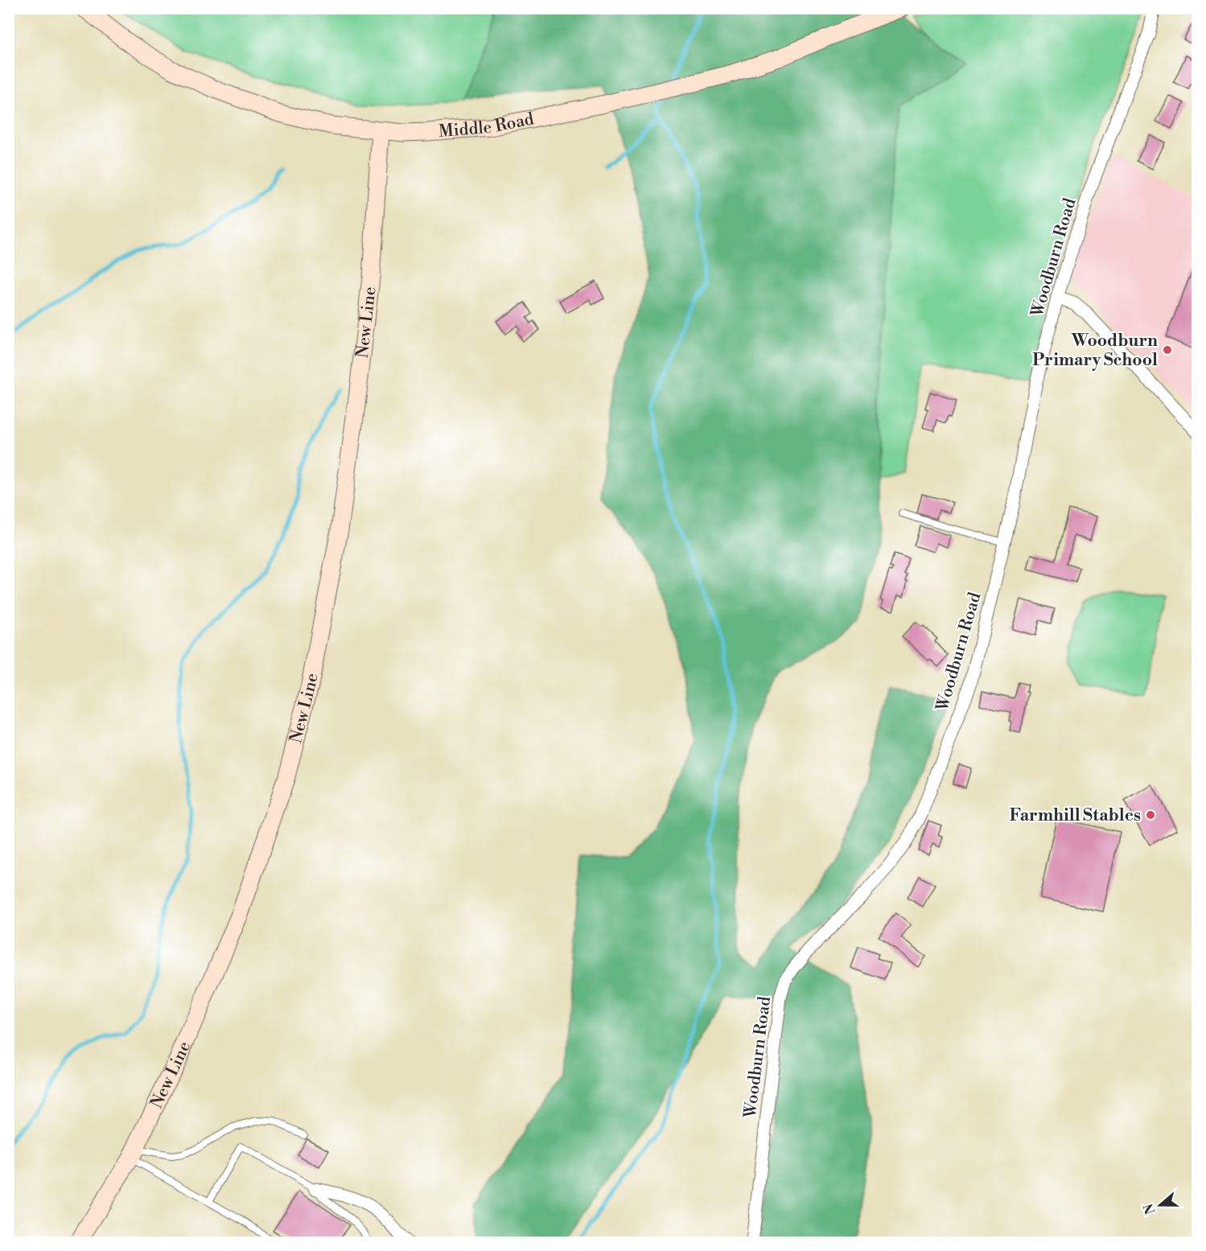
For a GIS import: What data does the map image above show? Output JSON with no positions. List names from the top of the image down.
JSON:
{
  "streets": {
    "main road": ["Middle Road", "New Line"],
    "street": ["Woodburn Road"]
  },
  "crossings": [
    ["Middle Road", "New Line"]
  ],
  "places": ["Woodburn Primary School", "Farmhill Stables"],
  "north": "left"
}
